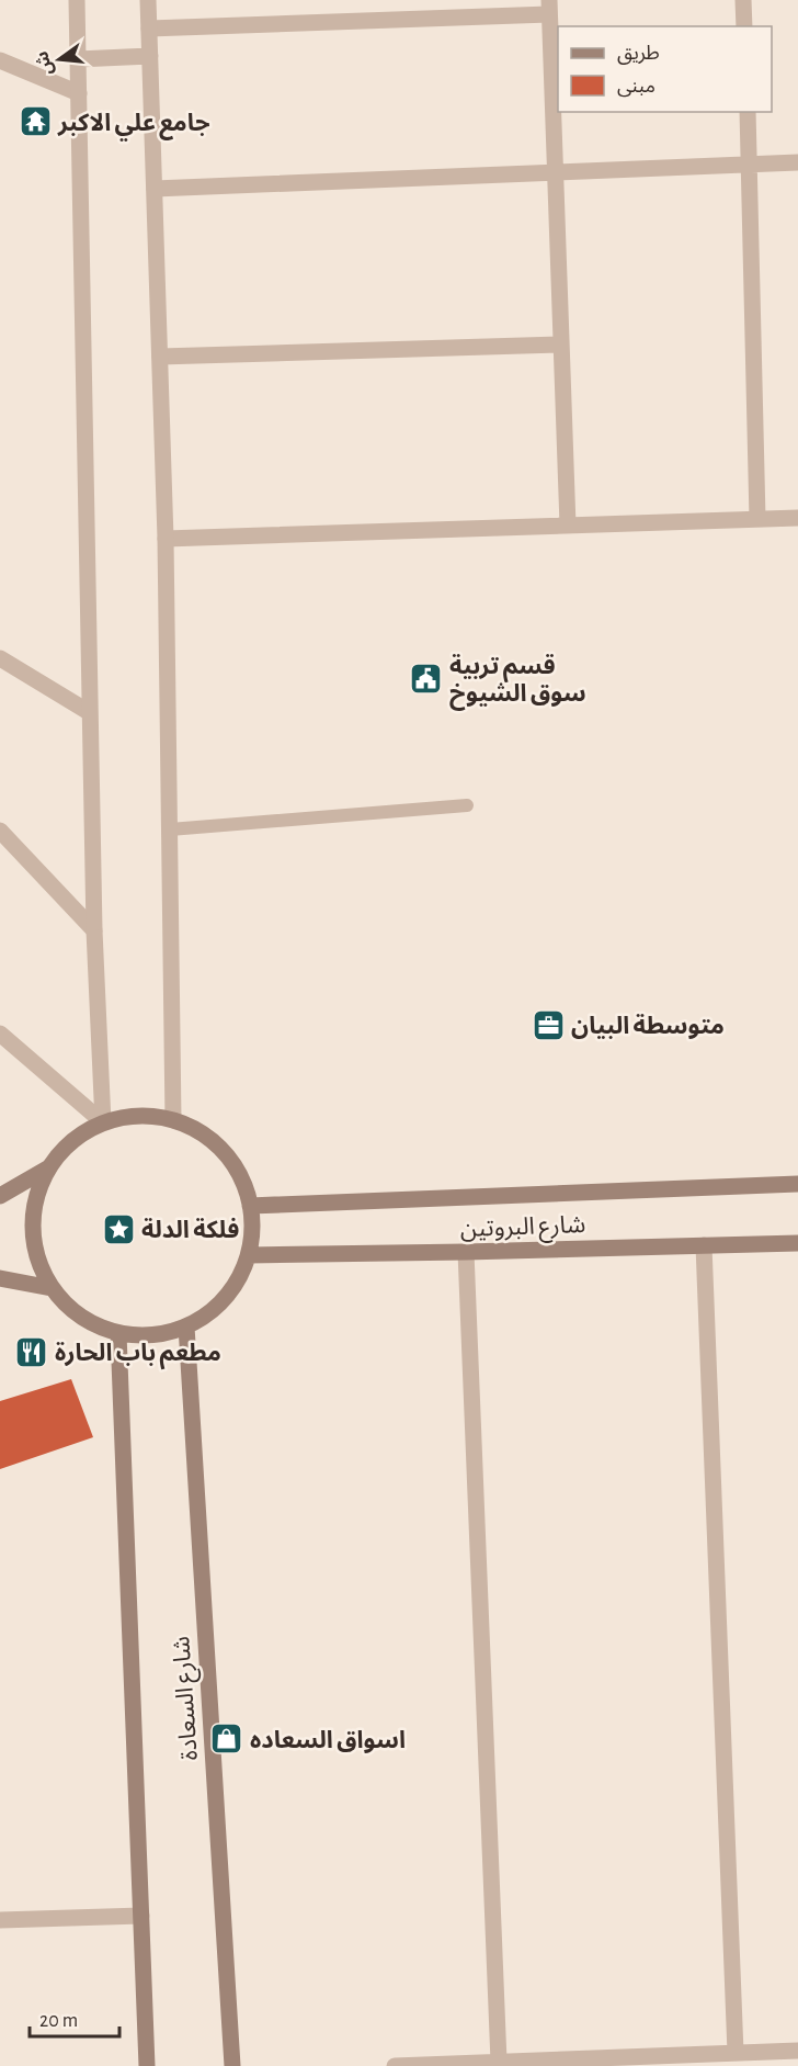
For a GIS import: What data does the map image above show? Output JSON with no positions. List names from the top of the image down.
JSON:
{
  "streets": {
    "main road": ["شارع البروتين", "شارع السعادة"]
  },
  "crossings": [
    ["شارع البروتين", "شارع السعادة"]
  ],
  "places": {
    "temple": ["جامع علي الاكبر"],
    "public building": ["قسم تربية سوق الشيوخ"],
    "office": ["متوسطة البيان"],
    "place": ["فلكة الدلة"],
    "restaurant": ["مطعم باب الحارة"],
    "shop": ["اسواق السعاده"]
  },
  "legend": ["طريق", "مبنى"],
  "scale_bar": "20 m",
  "north": "left"
}
